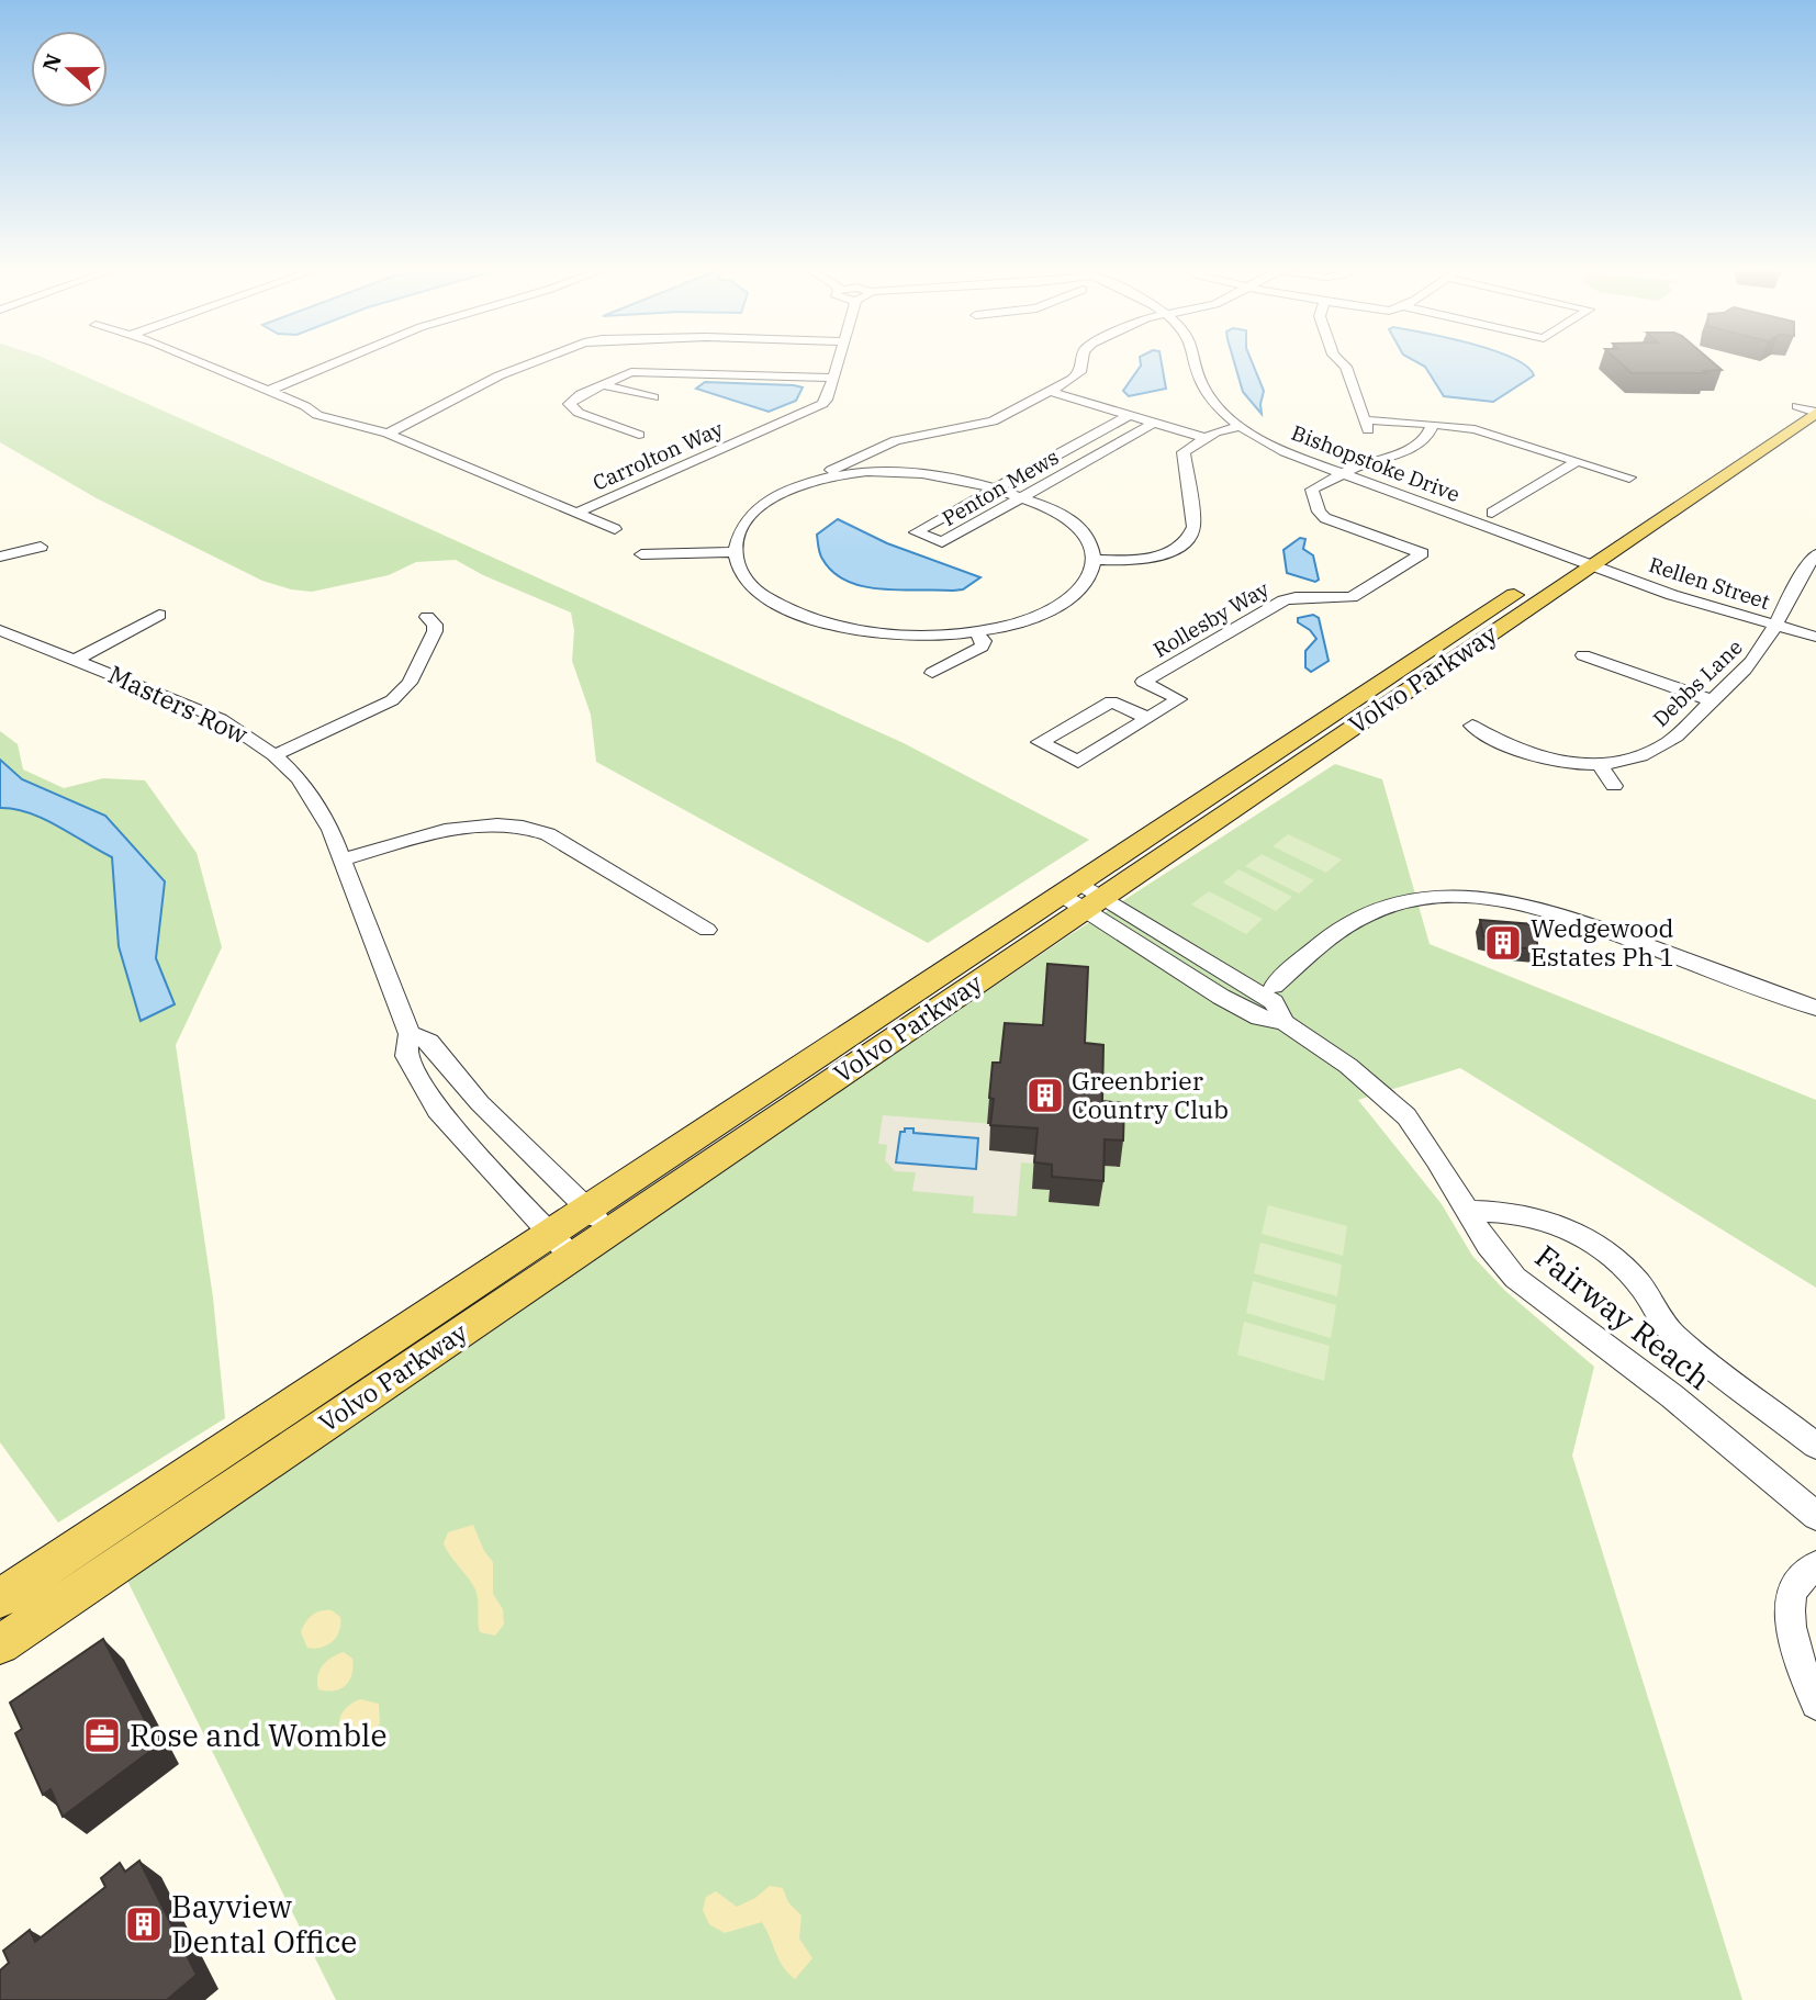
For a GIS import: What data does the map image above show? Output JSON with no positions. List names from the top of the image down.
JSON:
{
  "streets": {
    "main road": ["Volvo Parkway"],
    "street": [
      "Carrolton Way",
      "Bishopstoke Drive",
      "Penton Mews",
      "Rellen Street",
      "Rollesby Way",
      "Debbs Lane",
      "Masters Row",
      "Fairway Reach"
    ]
  },
  "crossings": [
    ["Bishopstoke Drive", "Rellen Street"],
    ["Bishopstoke Drive", "Rollesby Way"],
    ["Bishopstoke Drive", "Volvo Parkway"],
    ["Rellen Street", "Volvo Parkway"],
    ["Rellen Street", "Debbs Lane"],
    ["Volvo Parkway", "Masters Row"],
    ["Volvo Parkway", "Fairway Reach"]
  ],
  "places": {
    "building": ["Wedgewood Estates Ph 1", "Greenbrier Country Club", "Bayview Dental Office"],
    "office": ["Rose and Womble"]
  },
  "north": "left"
}
